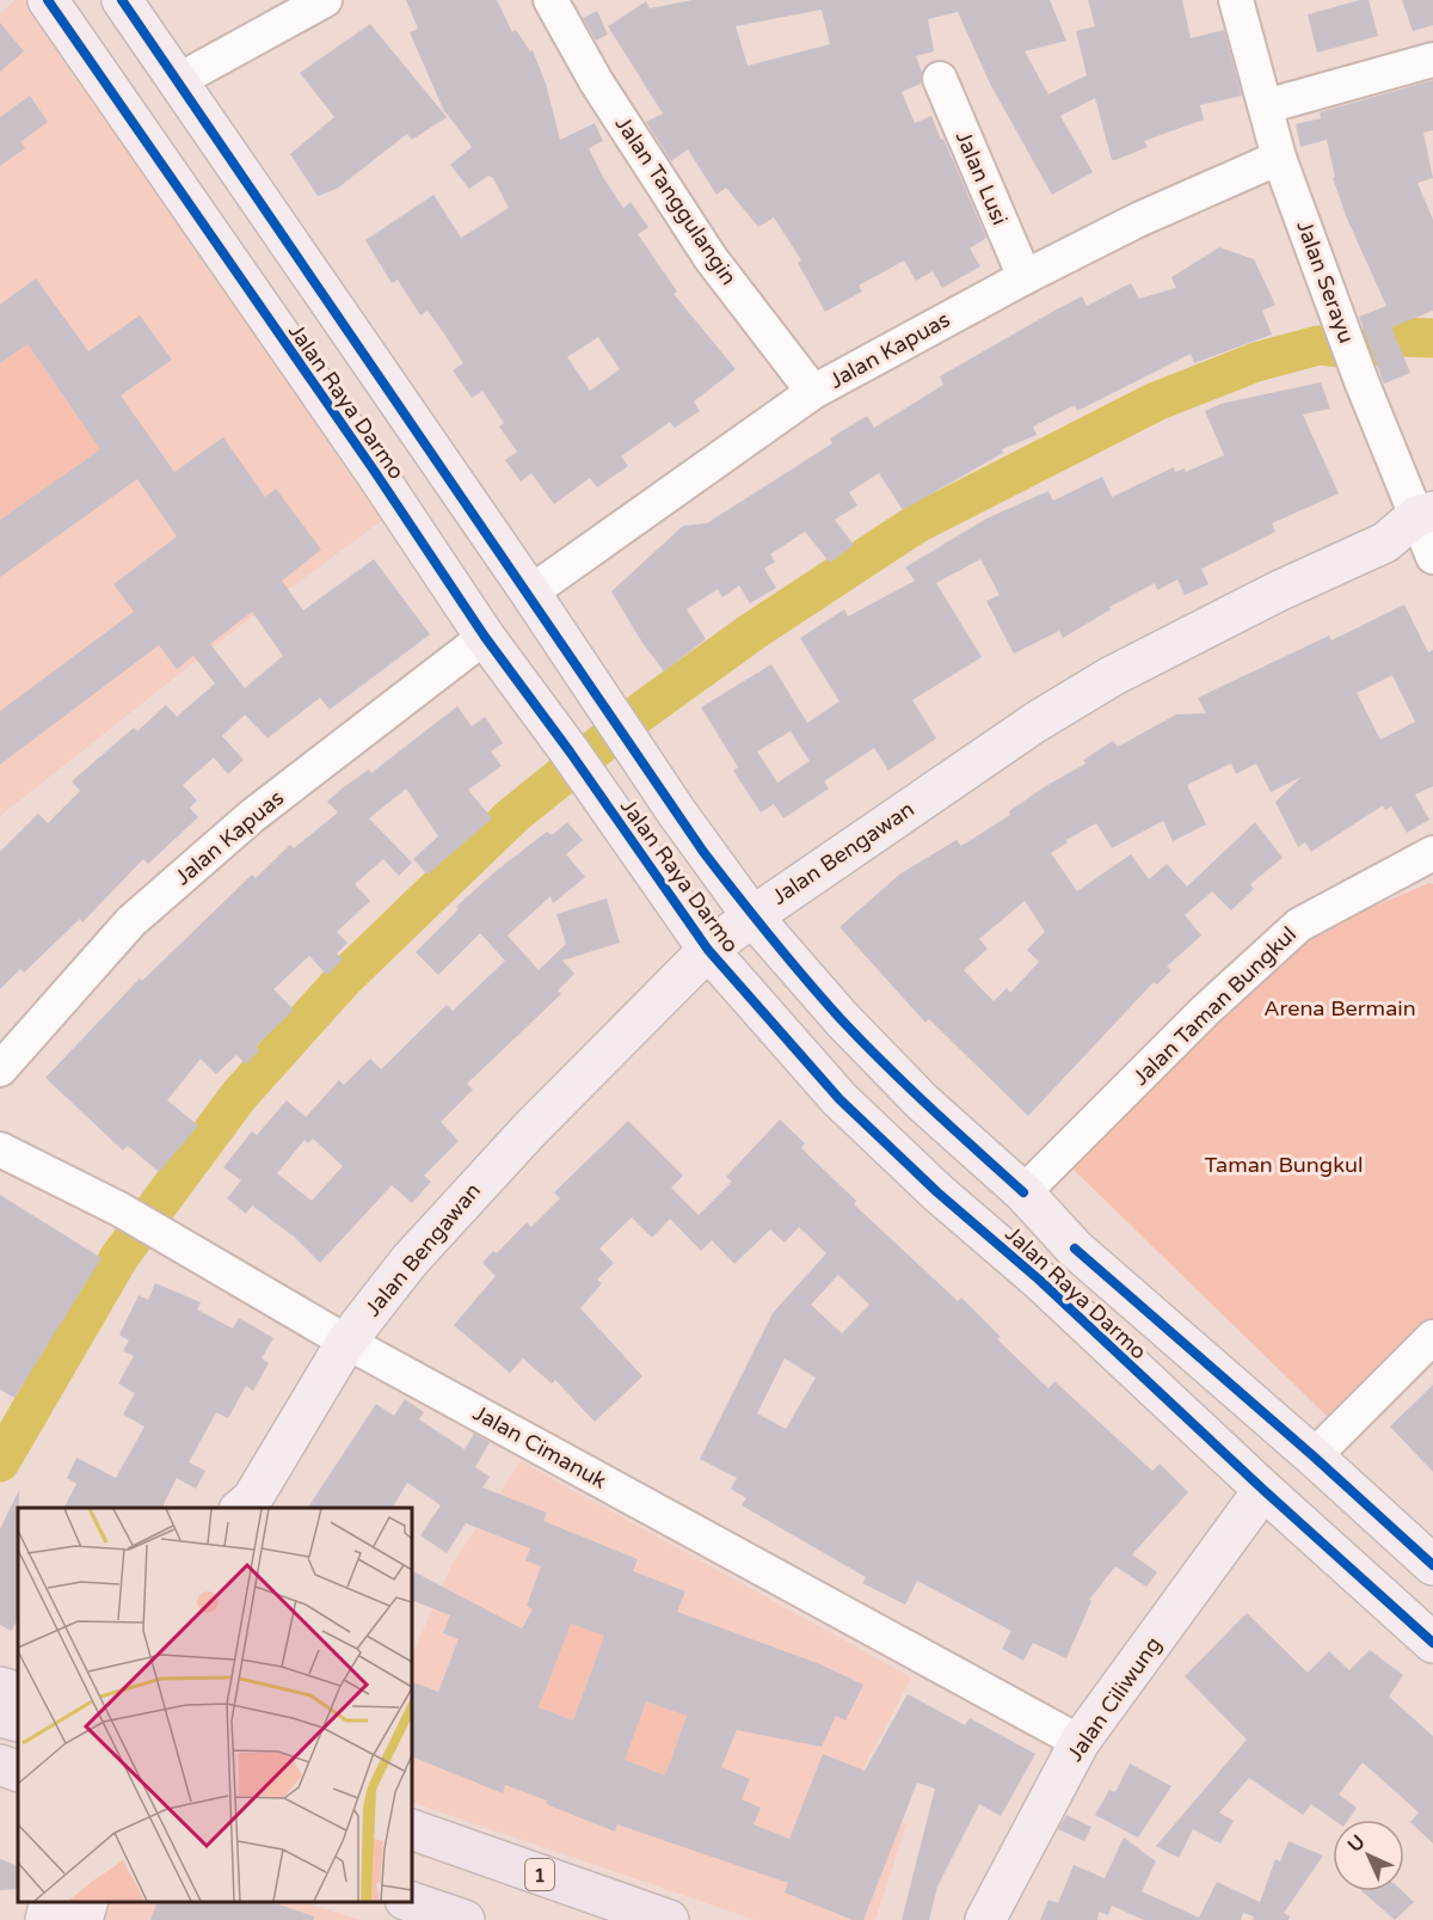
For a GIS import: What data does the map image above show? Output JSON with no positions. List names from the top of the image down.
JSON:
{
  "streets": {
    "highway": ["1"],
    "main road": ["Jalan Raya Darmo", "Jalan Bengawan", "Jalan Ciliwung"],
    "street": [
      "Jalan Lusi",
      "Jalan Tanggulangin",
      "Jalan Serayu",
      "Jalan Kapuas",
      "Jalan Taman Bungkul",
      "Jalan Cimanuk"
    ]
  },
  "crossings": [
    ["Jalan Lusi", "Jalan Kapuas"],
    ["Jalan Tanggulangin", "Jalan Kapuas"],
    ["Jalan Serayu", "Jalan Kapuas"],
    ["Jalan Serayu", "Jalan Bengawan"],
    ["Jalan Kapuas", "Jalan Raya Darmo"],
    ["Jalan Raya Darmo", "Jalan Bengawan"],
    ["Jalan Raya Darmo", "Jalan Taman Bungkul"],
    ["Jalan Raya Darmo", "Jalan Ciliwung"],
    ["Jalan Bengawan", "Jalan Cimanuk"],
    ["Jalan Cimanuk", "Jalan Ciliwung"]
  ],
  "parks": ["Arena Bermain", "Taman Bungkul"],
  "north": "top left"
}
